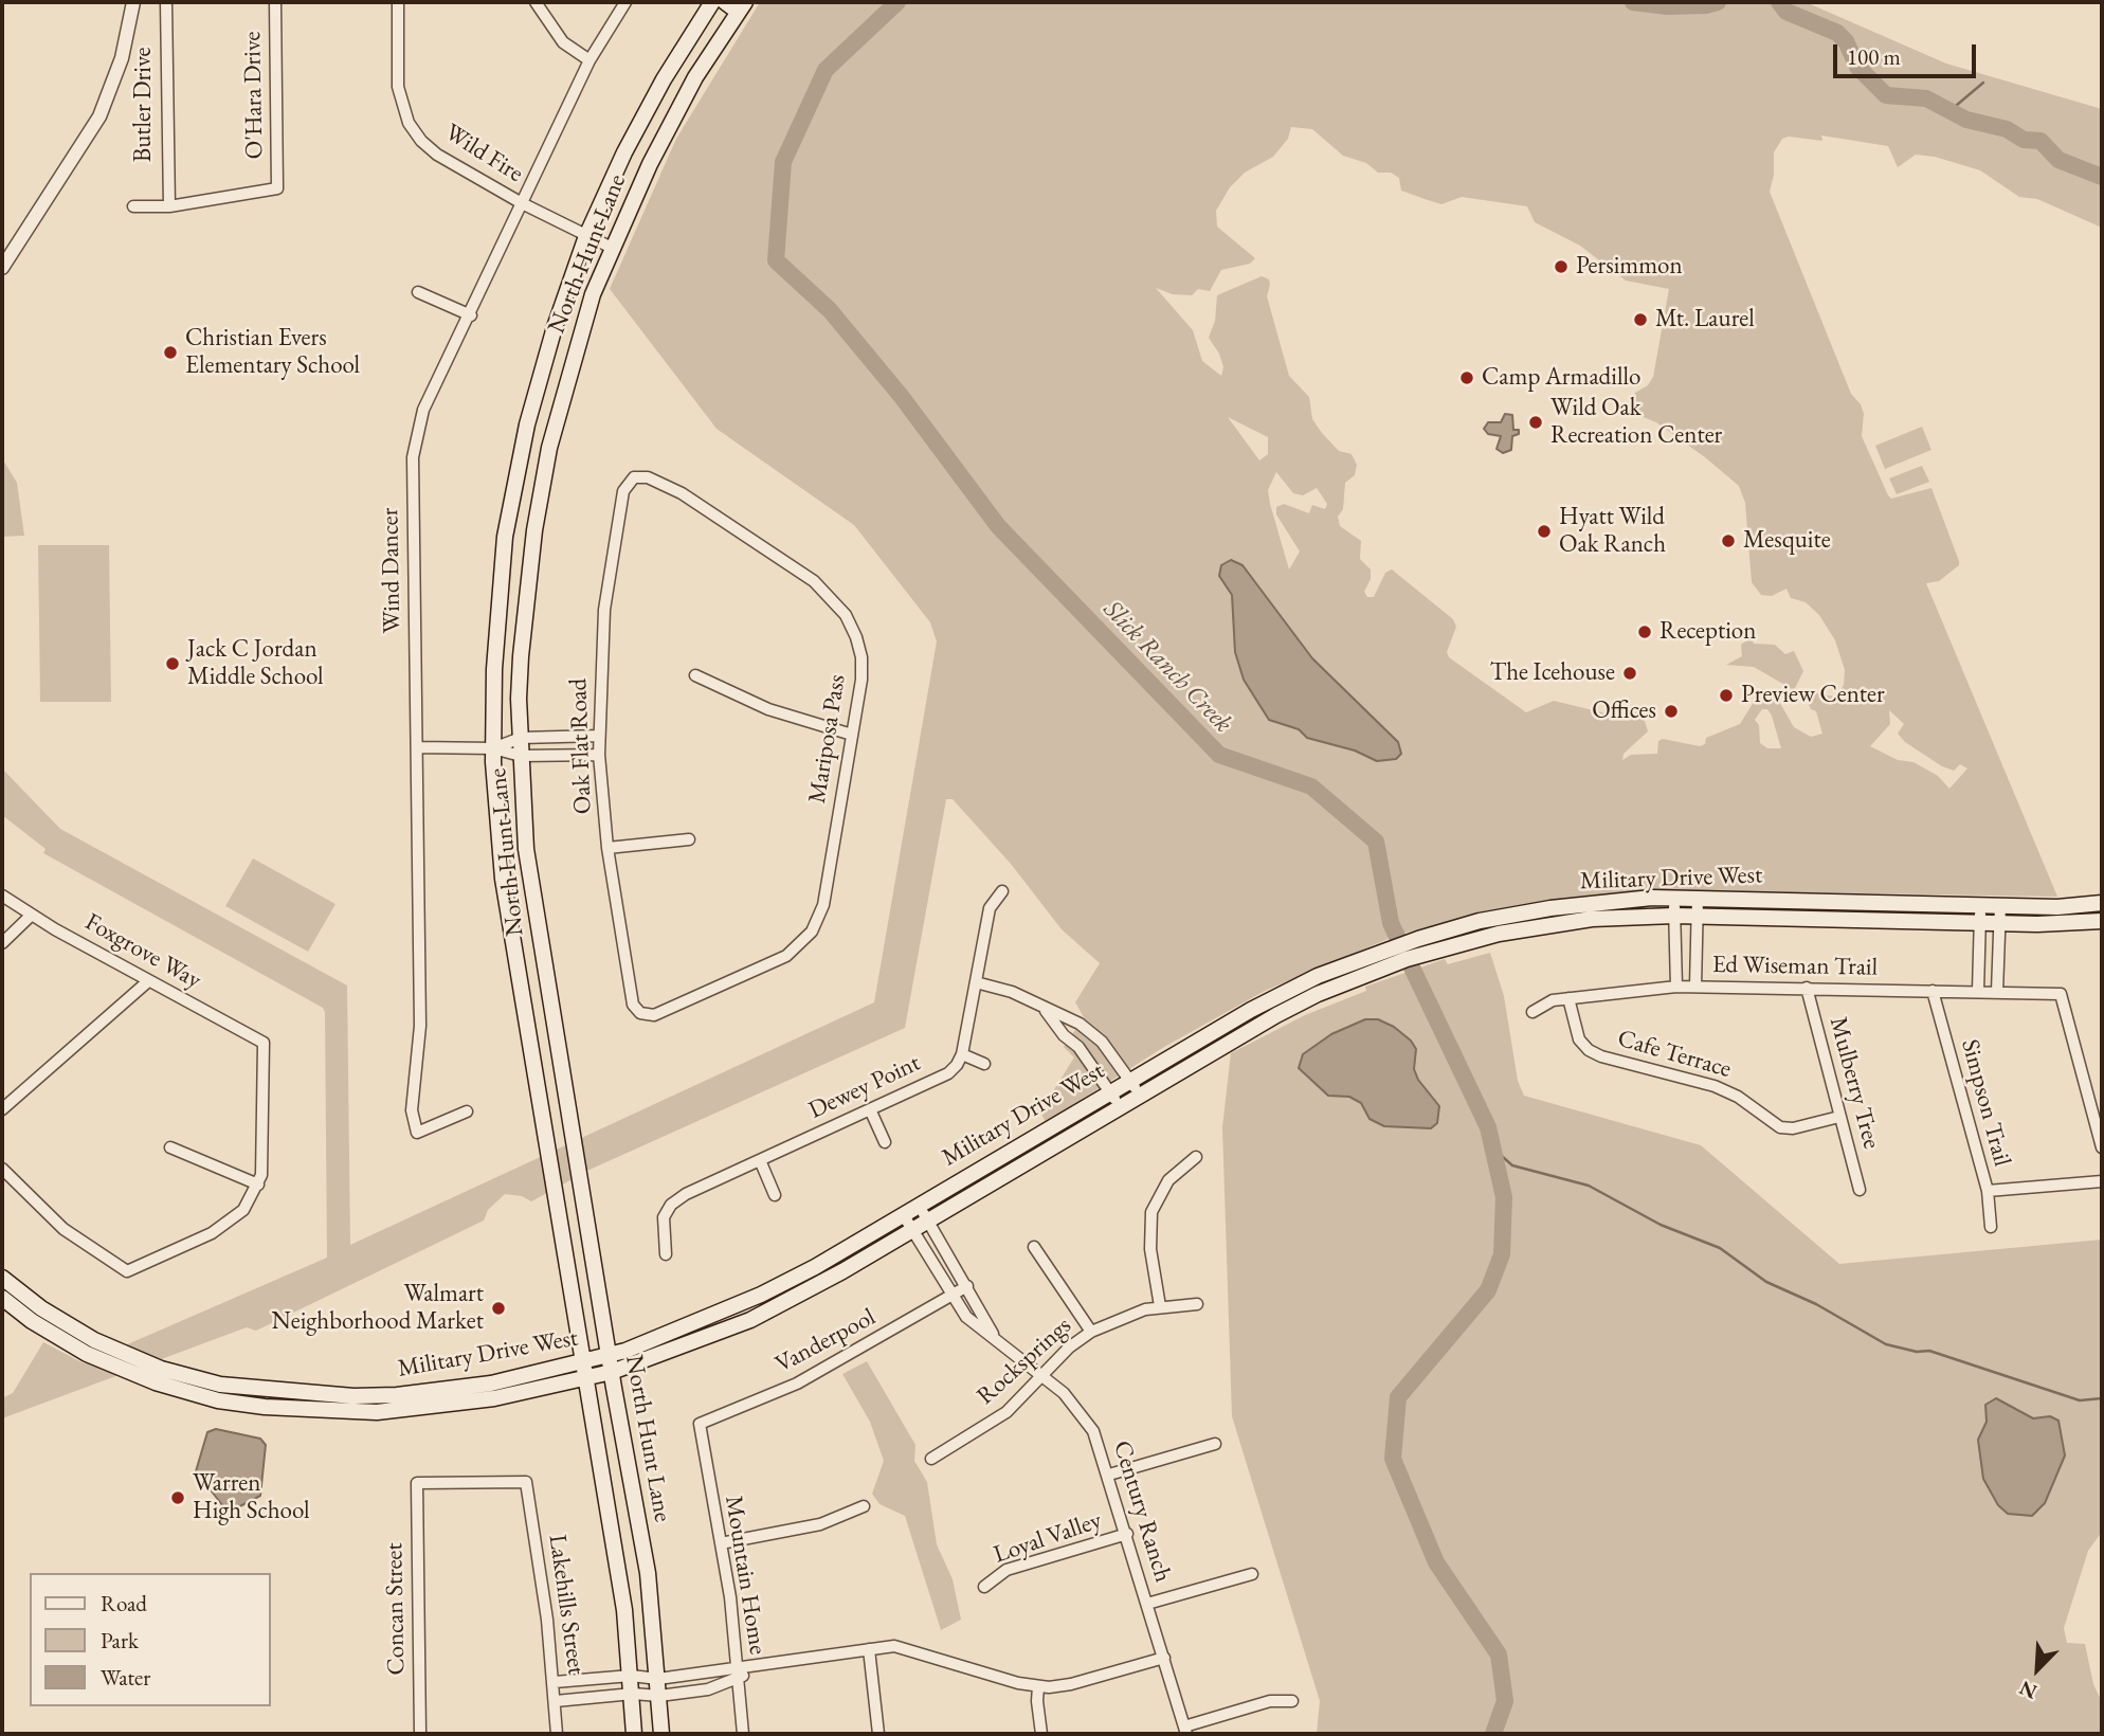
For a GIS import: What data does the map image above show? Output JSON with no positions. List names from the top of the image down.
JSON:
{
  "streets": {
    "main road": ["North Hunt Lane", "Military Drive West"],
    "street": [
      "O'Hara Drive",
      "Butler Drive",
      "Wild Fire",
      "Wind Dancer",
      "Mariposa Pass",
      "Oak Flat Road",
      "Foxgrove Way",
      "Ed Wiseman Trail",
      "Cafe Terrace",
      "Mulberry Tree",
      "Dewey Point",
      "Simpson Trail",
      "Vanderpool",
      "Rocksprings",
      "Century Ranch",
      "Loyal Valley",
      "Mountain Home",
      "Lakehills Street",
      "Concan Street"
    ]
  },
  "crossings": [
    ["O'Hara Drive", "Butler Drive"],
    ["Wild Fire", "North Hunt Lane"],
    ["Wild Fire", "Wind Dancer"],
    ["North Hunt Lane", "Military Drive West"],
    ["Mariposa Pass", "Oak Flat Road"],
    ["Military Drive West", "Century Ranch"],
    ["Ed Wiseman Trail", "Cafe Terrace"],
    ["Ed Wiseman Trail", "Mulberry Tree"],
    ["Ed Wiseman Trail", "Simpson Trail"],
    ["Cafe Terrace", "Mulberry Tree"],
    ["Vanderpool", "Century Ranch"],
    ["Vanderpool", "Mountain Home"],
    ["Rocksprings", "Century Ranch"],
    ["Century Ranch", "Loyal Valley"],
    ["Lakehills Street", "Concan Street"]
  ],
  "water": ["Slick Ranch Creek"],
  "places": [
    "Persimmon",
    "Mt. Laurel",
    "Christian Evers Elementary School",
    "Camp Armadillo",
    "Wild Oak Recreation Center",
    "Hyatt Wild Oak Ranch",
    "Mesquite",
    "Reception",
    "Jack C Jordan Middle School",
    "The Icehouse",
    "Preview Center",
    "Offices",
    "Walmart Neighborhood Market",
    "Warren High School"
  ],
  "legend": ["Road", "Park", "Water"],
  "scale_bar": "100 m",
  "north": "bottom left"
}
